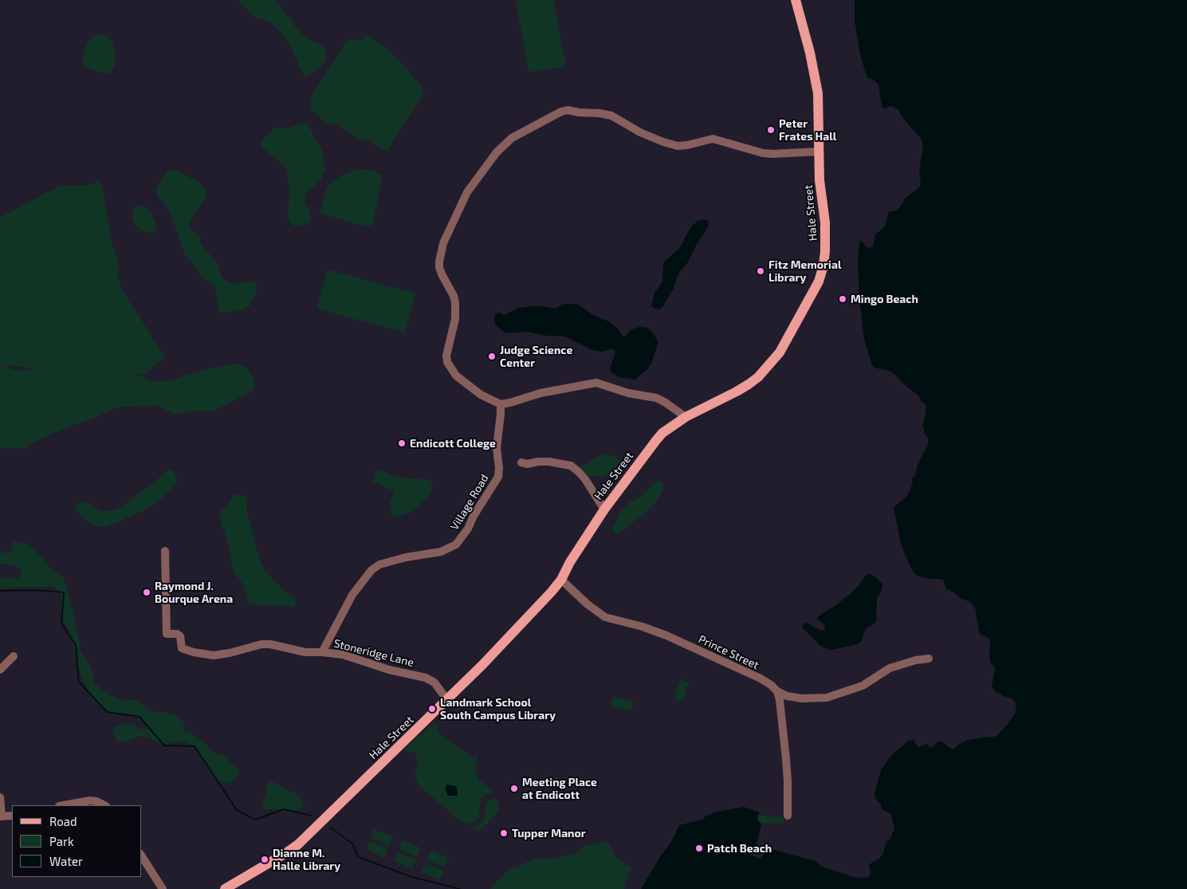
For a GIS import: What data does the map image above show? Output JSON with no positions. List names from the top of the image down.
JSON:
{
  "streets": {
    "main road": ["Hale Street"],
    "street": ["Village Road", "Prince Street", "Stoneridge Lane"]
  },
  "crossings": [
    ["Hale Street", "Prince Street"],
    ["Hale Street", "Stoneridge Lane"],
    ["Village Road", "Stoneridge Lane"]
  ],
  "places": [
    "Peter Frates Hall",
    "Fitz Memorial Library",
    "Mingo Beach",
    "Judge Science Center",
    "Endicott College",
    "Raymond J. Bourque Arena",
    "Landmark School South Campus Library",
    "Meeting Place at Endicott",
    "Tupper Manor",
    "Patch Beach",
    "Dianne M. Halle Library"
  ],
  "legend": ["Road", "Park", "Water"]
}
